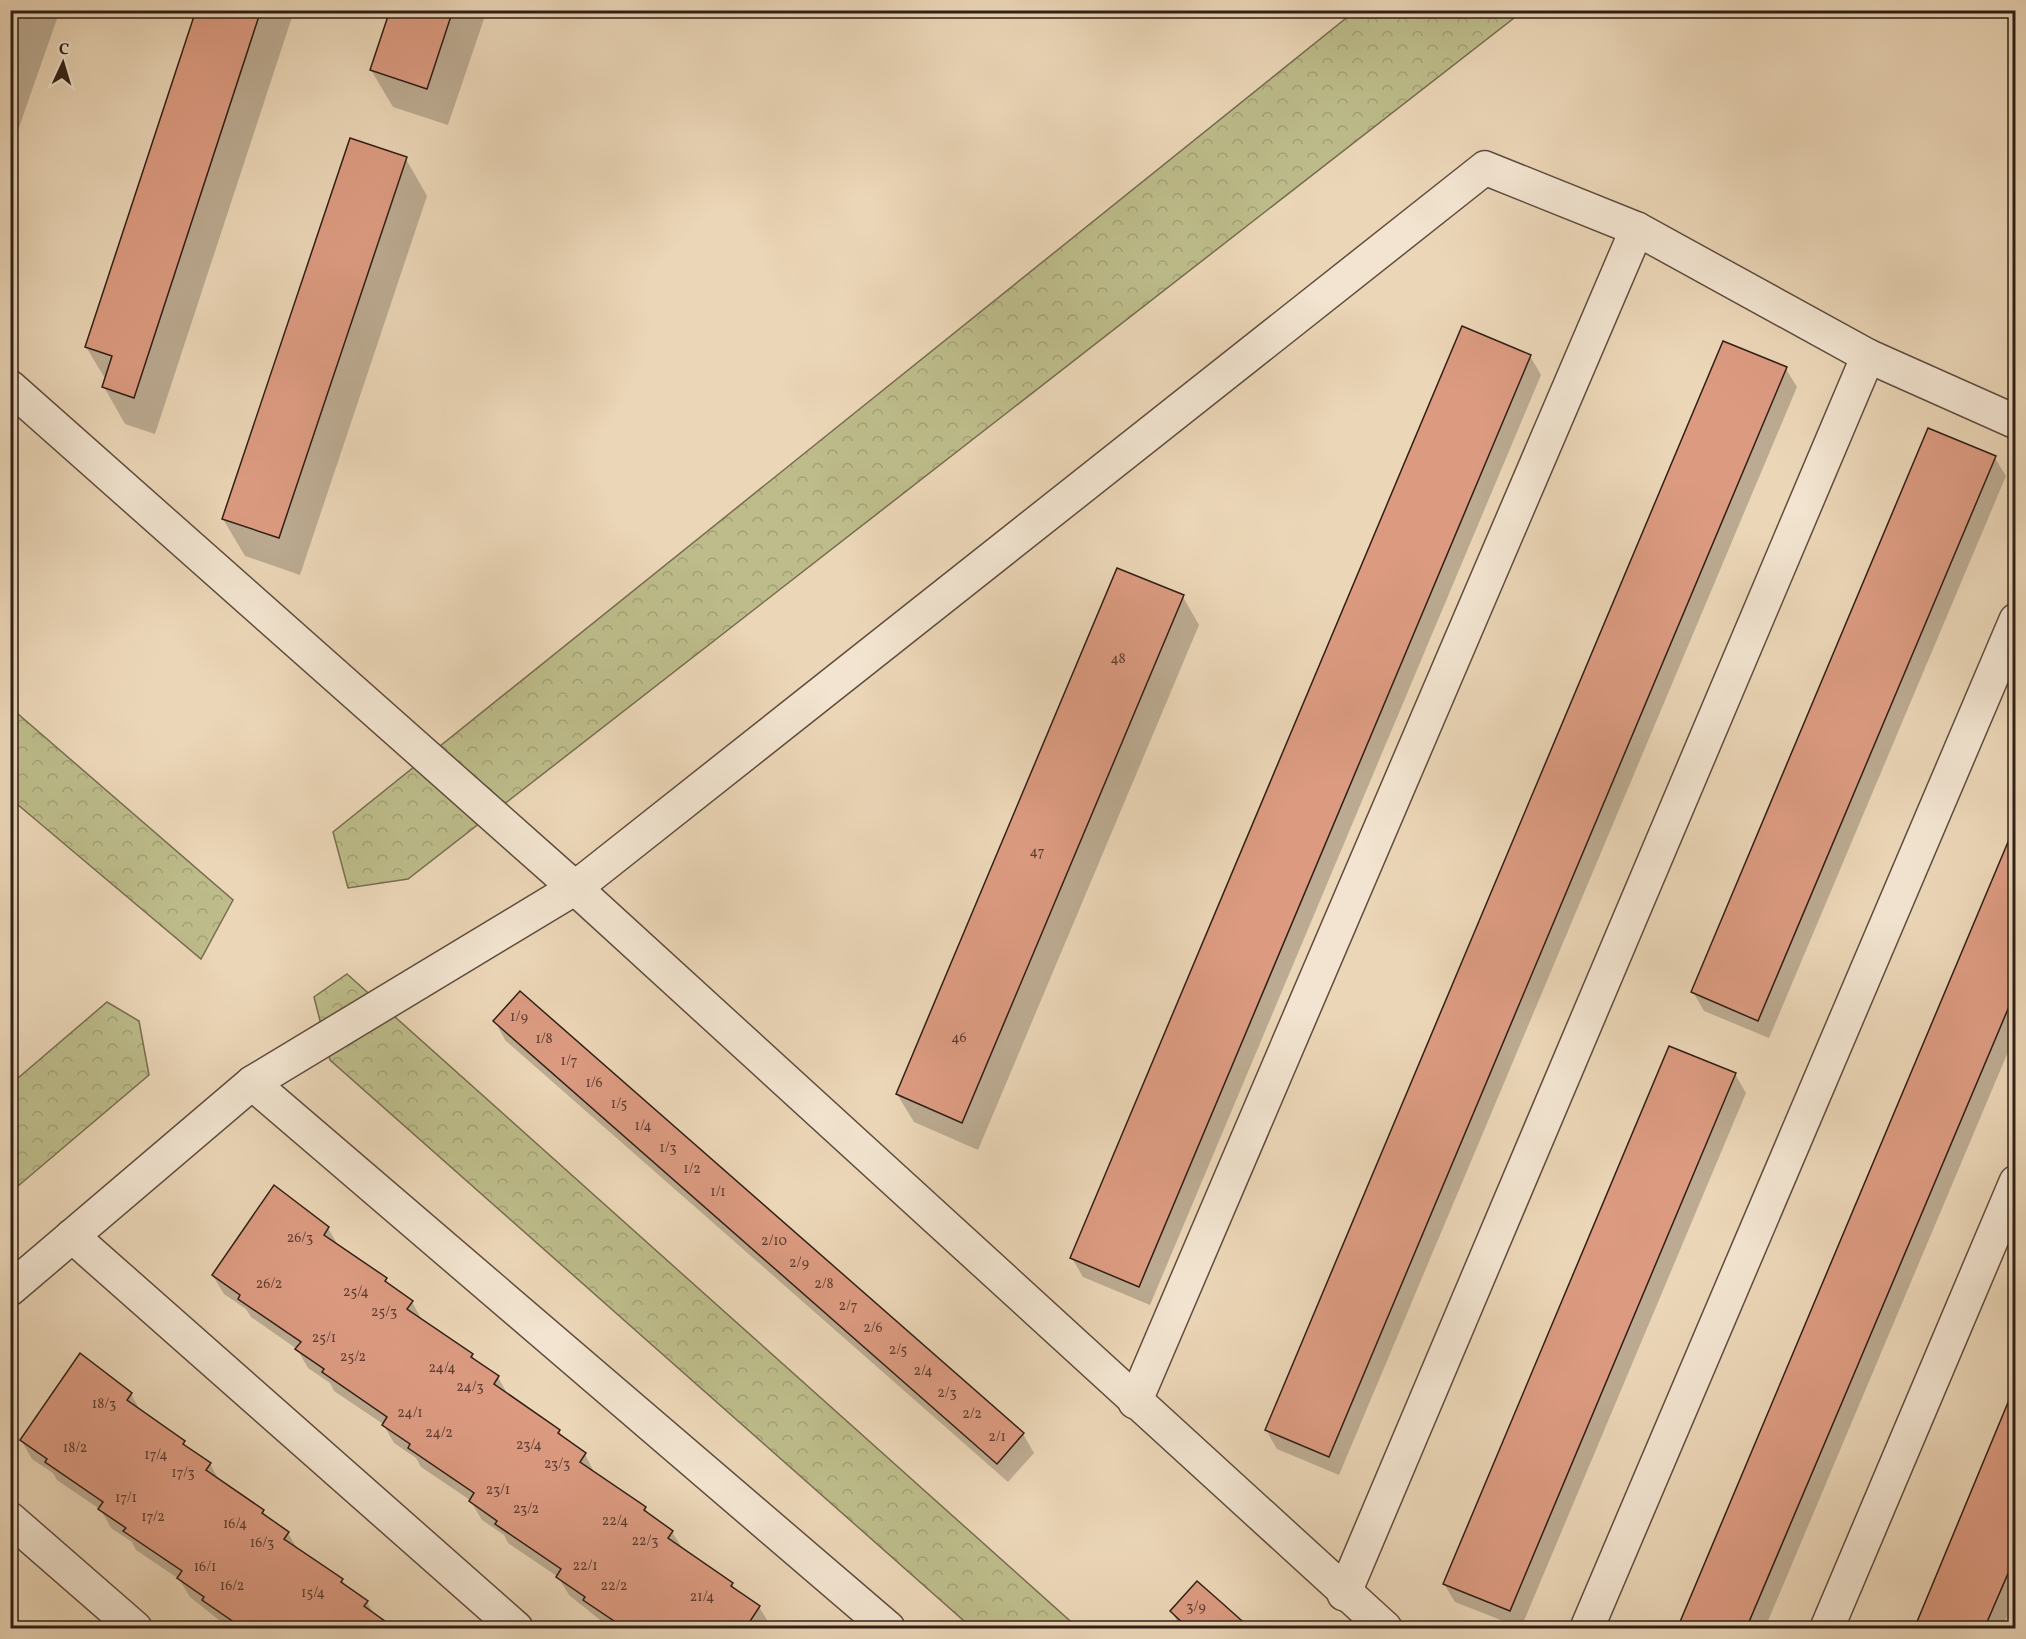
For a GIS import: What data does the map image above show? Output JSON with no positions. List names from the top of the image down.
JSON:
{
  "house_numbers": [
    "48",
    "47",
    "1/9",
    "46",
    "1/8",
    "1/7",
    "1/6",
    "1/5",
    "1/4",
    "1/3",
    "1/2",
    "1/1",
    "26/3",
    "2/10",
    "2/9",
    "26/2",
    "2/8",
    "25/4",
    "2/7",
    "25/3",
    "2/6",
    "25/1",
    "2/5",
    "25/2",
    "24/4",
    "2/4",
    "24/3",
    "2/3",
    "18/3",
    "24/1",
    "2/2",
    "24/2",
    "2/1",
    "23/4",
    "18/2",
    "17/4",
    "23/3",
    "17/3",
    "23/1",
    "17/1",
    "23/2",
    "17/2",
    "22/4",
    "16/4",
    "22/3",
    "16/3",
    "22/1",
    "16/1",
    "16/2",
    "22/2",
    "15/4",
    "21/4",
    "3/9"
  ],
  "north": "top"
}
